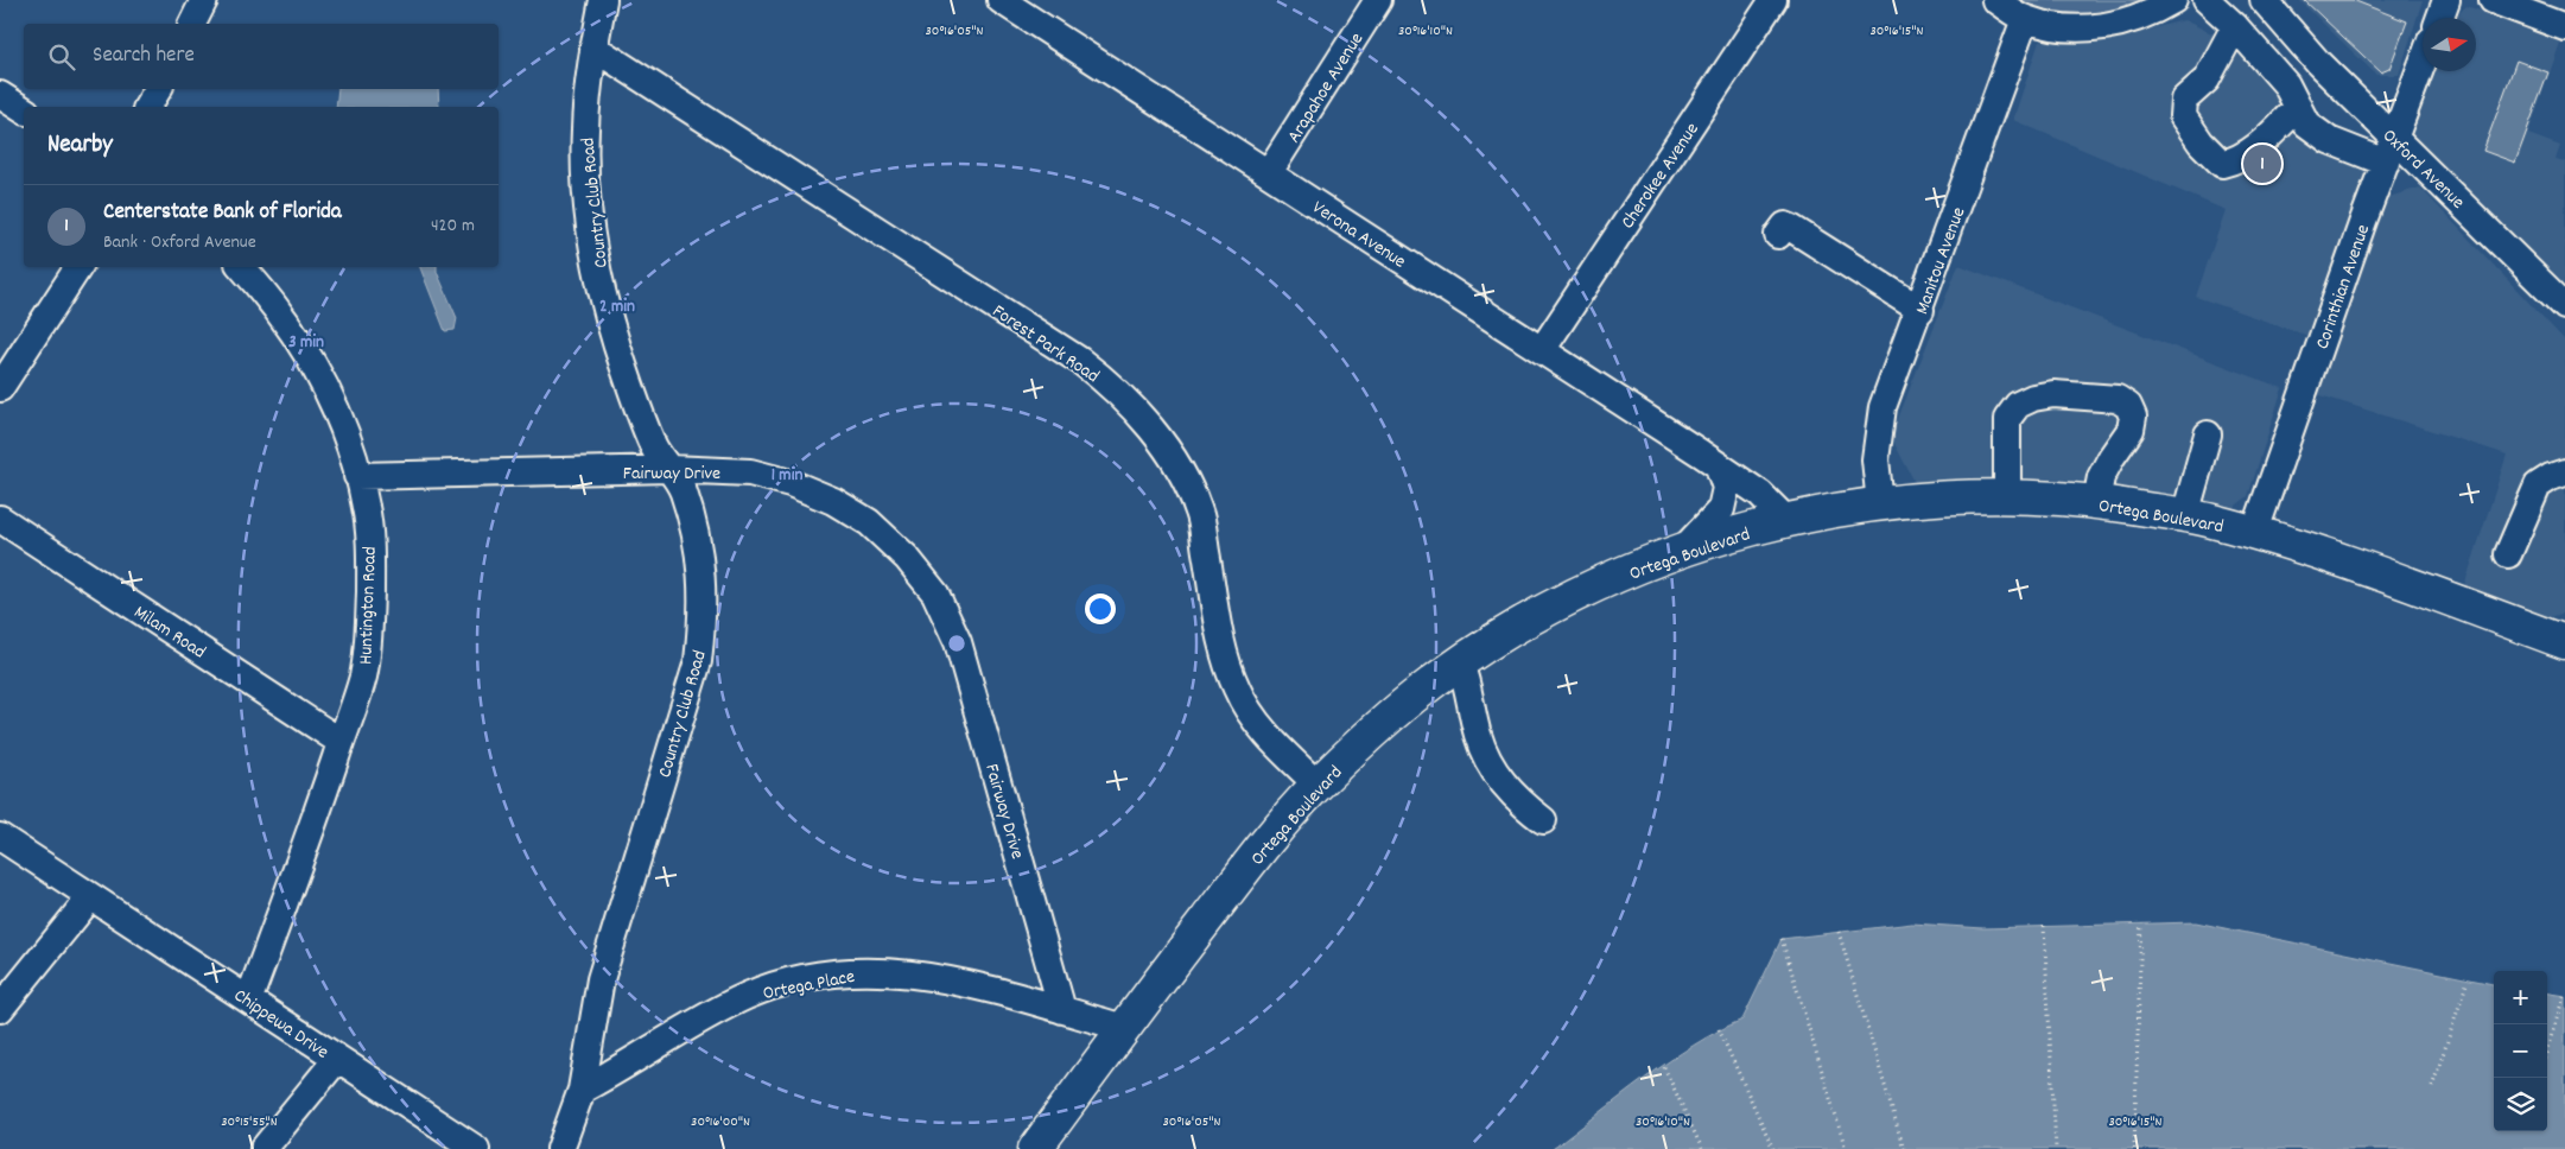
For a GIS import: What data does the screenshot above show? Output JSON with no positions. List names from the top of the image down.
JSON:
{
  "streets": {
    "main road": ["Ortega Boulevard"],
    "street": [
      "Arapahoe Avenue",
      "Oxford Avenue",
      "Cherokee Avenue",
      "Country Club Road",
      "Verona Avenue",
      "Manitou Avenue",
      "Corinthian Avenue",
      "Forest Park Road",
      "Fairway Drive",
      "Huntington Road",
      "Milam Road",
      "Ortega Place",
      "Chippewa Drive"
    ]
  },
  "crossings": [
    ["Arapahoe Avenue", "Verona Avenue"],
    ["Oxford Avenue", "Corinthian Avenue"],
    ["Cherokee Avenue", "Verona Avenue"],
    ["Country Club Road", "Forest Park Road"],
    ["Country Club Road", "Fairway Drive"],
    ["Country Club Road", "Ortega Place"],
    ["Verona Avenue", "Ortega Boulevard"],
    ["Manitou Avenue", "Ortega Boulevard"],
    ["Corinthian Avenue", "Ortega Boulevard"],
    ["Forest Park Road", "Ortega Boulevard"],
    ["Fairway Drive", "Huntington Road"],
    ["Fairway Drive", "Ortega Place"],
    ["Ortega Boulevard", "Ortega Place"],
    ["Huntington Road", "Milam Road"],
    ["Huntington Road", "Chippewa Drive"]
  ],
  "north": "right",
  "page": {
    "search": "Search here",
    "heading": "Nearby",
    "pins": "1",
    "list": [
      {
        "mark": "1",
        "name": "Centerstate Bank of Florida",
        "note": "Bank · Oxford Avenue",
        "value": "420 m"
      }
    ],
    "map_buttons": ["+", "−"]
  },
  "coordinates": [
    "30°16'05\"N",
    "30°16'10\"N",
    "30°16'15\"N",
    "30°15'55\"N",
    "30°16'00\"N"
  ],
  "rings": ["2 min", "3 min", "1 min"]
}
